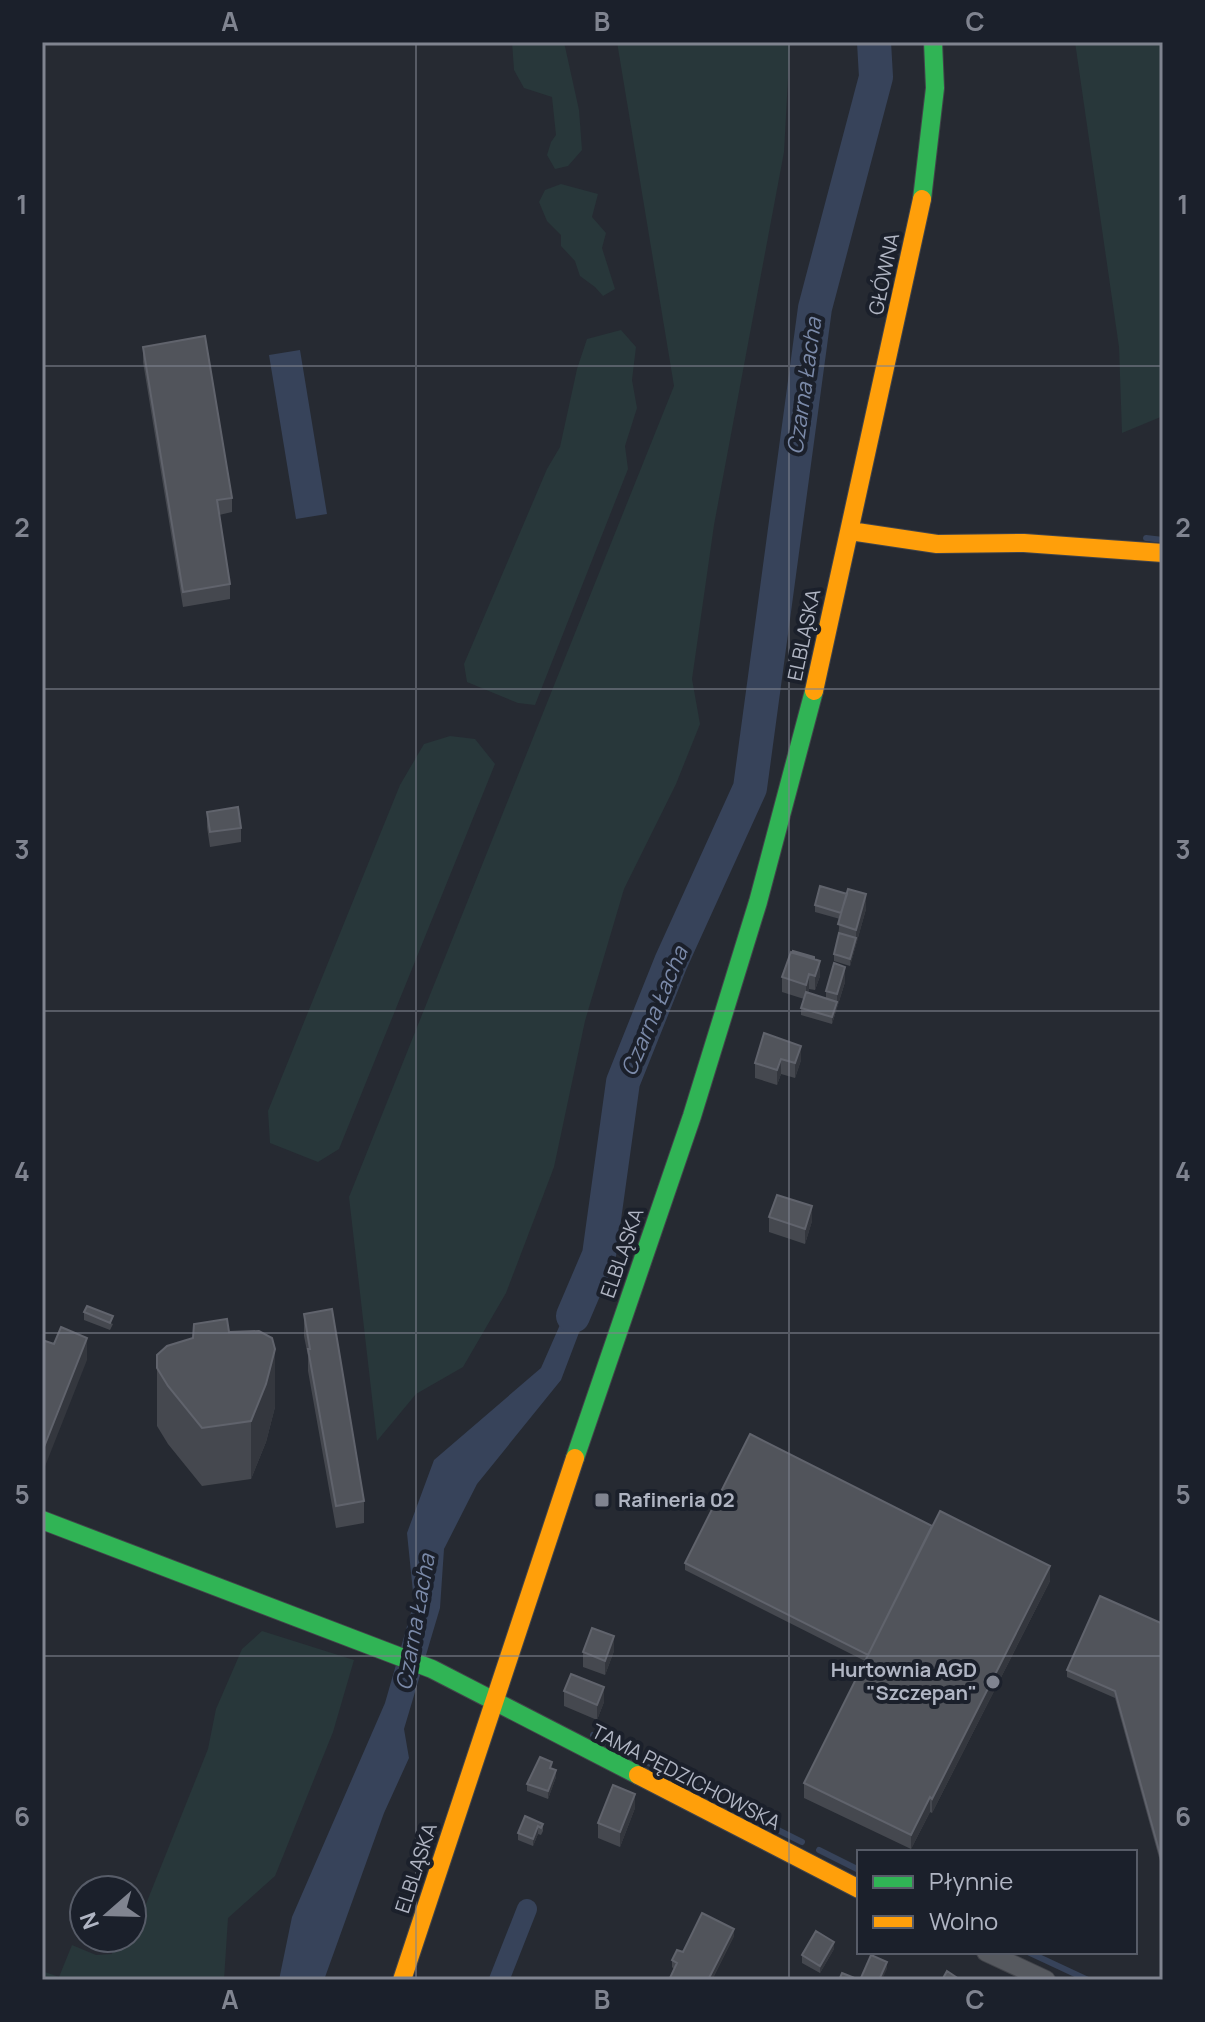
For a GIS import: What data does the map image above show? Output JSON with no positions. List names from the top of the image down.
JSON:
{
  "streets": {
    "main road": ["GŁÓWNA", "ELBLĄSKA", "TAMA PĘDZICHOWSKA"]
  },
  "crossings": [
    ["GŁÓWNA", "ELBLĄSKA"],
    ["ELBLĄSKA", "TAMA PĘDZICHOWSKA"]
  ],
  "water": ["Czarna Łacha"],
  "places": {
    "transit": ["Rafineria 02"],
    "other": ["Hurtownia AGD \"Szczepan\""]
  },
  "legend": ["Płynnie", "Wolno"],
  "north": "left",
  "grid": {
    "columns": ["A", "B", "C"],
    "rows": [
      "1",
      "2",
      "3",
      "4",
      "5",
      "6"
    ]
  }
}
